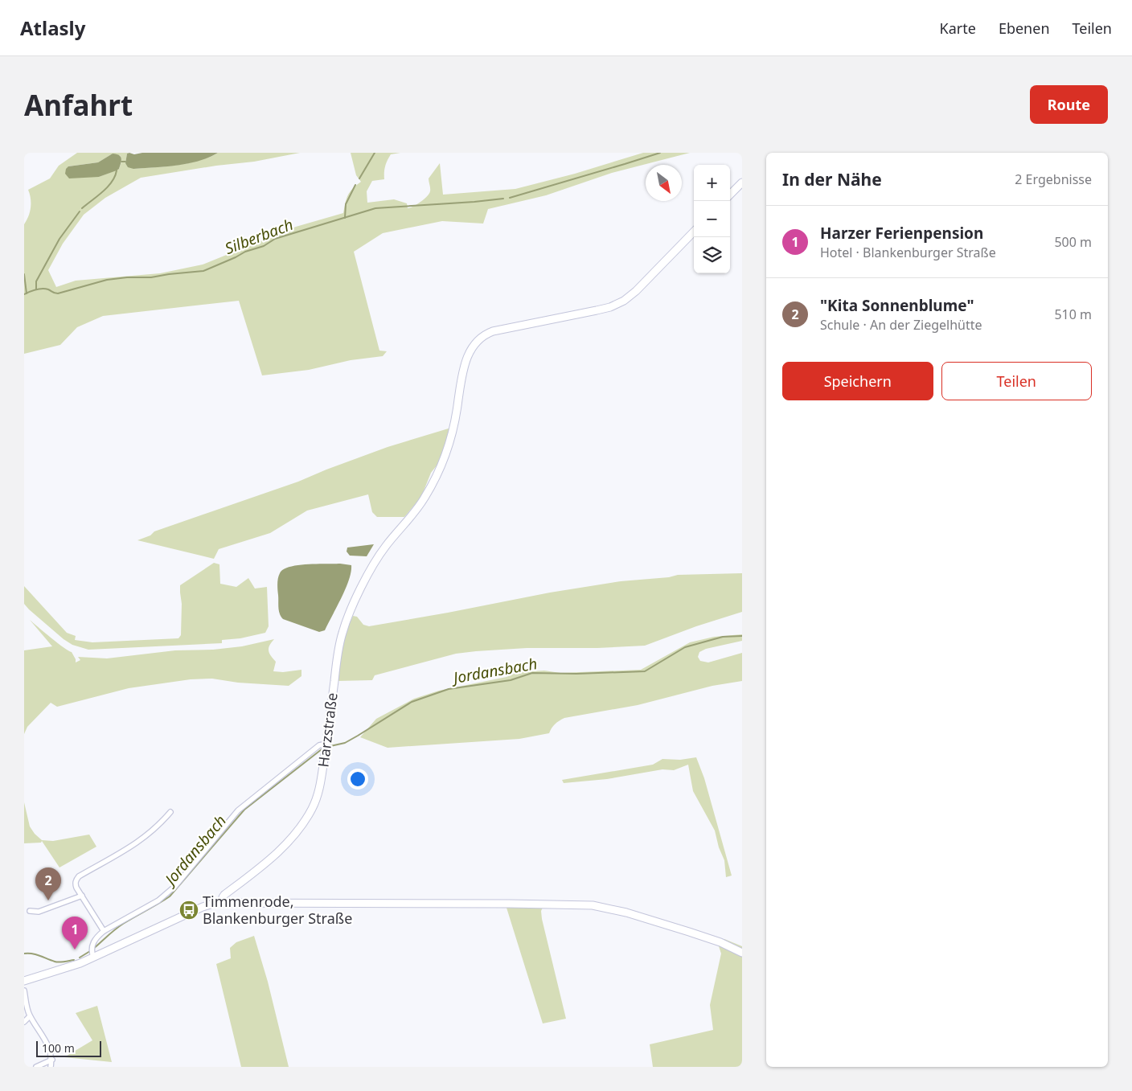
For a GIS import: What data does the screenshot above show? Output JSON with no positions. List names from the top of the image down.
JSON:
{
  "streets": {
    "street": ["Harzstraße"]
  },
  "water": ["Silberbach", "Jordansbach"],
  "places": {
    "bus stop": ["Timmenrode, Blankenburger Straße"]
  },
  "scale_bar": "100 m",
  "north": "bottom right",
  "page": {
    "header": "Atlasly",
    "nav": ["Karte", "Ebenen", "Teilen"],
    "buttons": [
      "Route",
      ["Speichern", "Teilen"]
    ],
    "title": "Anfahrt",
    "heading": ["In der Nähe", "2 Ergebnisse"],
    "map_buttons": ["+", "−"],
    "list": [
      {
        "mark": "1",
        "name": "Harzer Ferienpension",
        "note": "Hotel · Blankenburger Straße",
        "value": "500 m"
      },
      {
        "mark": "2",
        "name": "\"Kita Sonnenblume\"",
        "note": "Schule · An der Ziegelhütte",
        "value": "510 m"
      }
    ],
    "pins": ["2", "1"],
    "scale": "100 m"
  }
}
